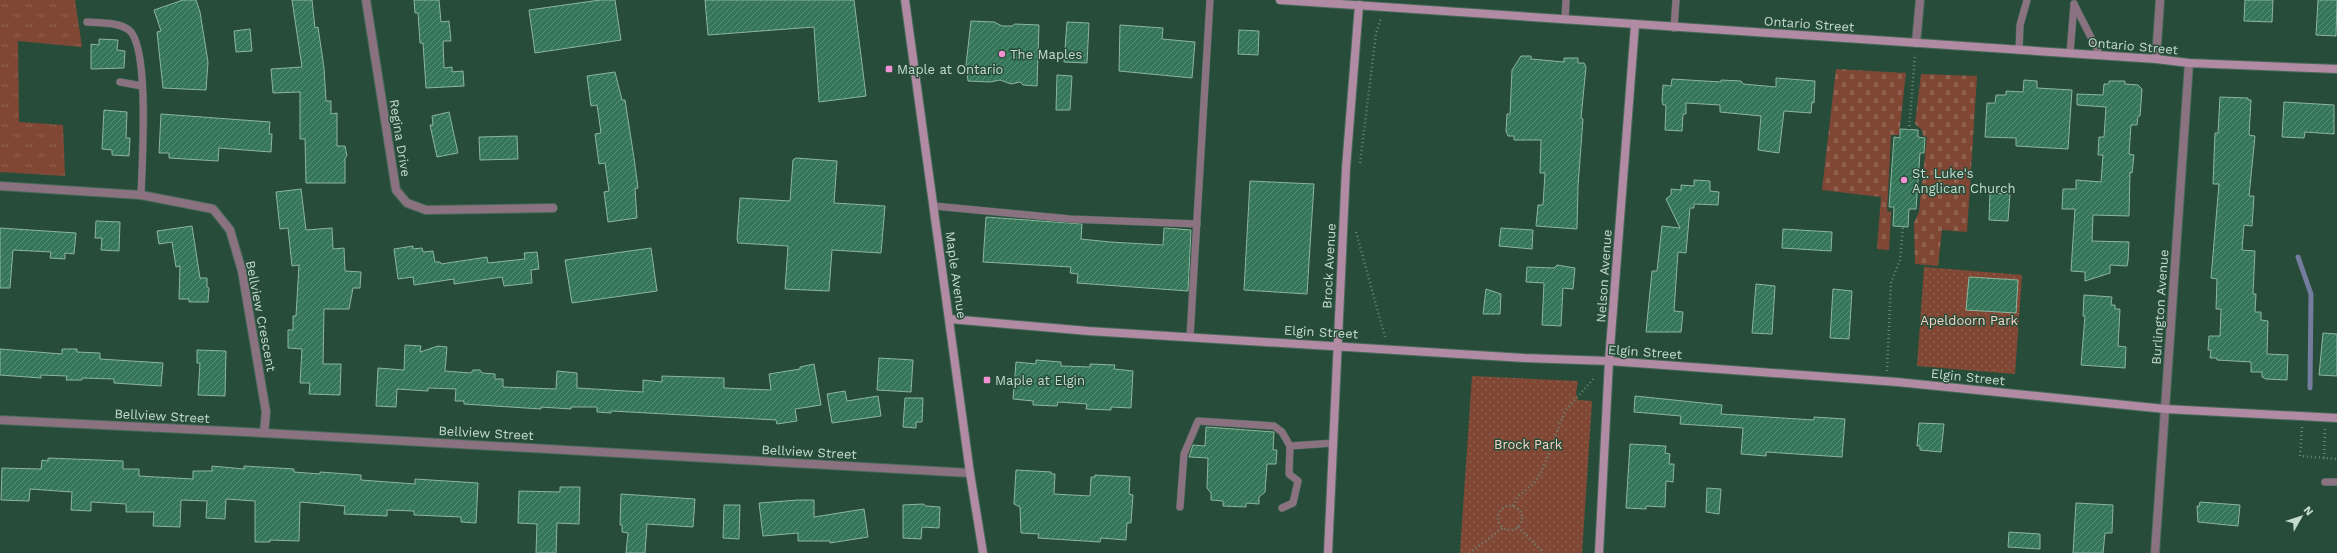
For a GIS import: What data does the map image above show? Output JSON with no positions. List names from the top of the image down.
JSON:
{
  "streets": {
    "street": [
      "Ontario Street",
      "Regina Drive",
      "Brock Avenue",
      "Maple Avenue",
      "Nelson Avenue",
      "Burlington Avenue",
      "Bellview Crescent",
      "Elgin Street",
      "Bellview Street"
    ]
  },
  "crossings": [
    ["Ontario Street", "Brock Avenue"],
    ["Ontario Street", "Nelson Avenue"],
    ["Ontario Street", "Burlington Avenue"],
    ["Brock Avenue", "Elgin Street"],
    ["Maple Avenue", "Elgin Street"],
    ["Maple Avenue", "Bellview Street"],
    ["Nelson Avenue", "Elgin Street"],
    ["Burlington Avenue", "Elgin Street"],
    ["Bellview Crescent", "Bellview Street"]
  ],
  "parks": ["Apeldoorn Park", "Brock Park"],
  "places": {
    "other": ["The Maples", "St. Luke's Anglican Church"],
    "transit": ["Maple at Ontario", "Maple at Elgin"]
  },
  "north": "top right"
}
